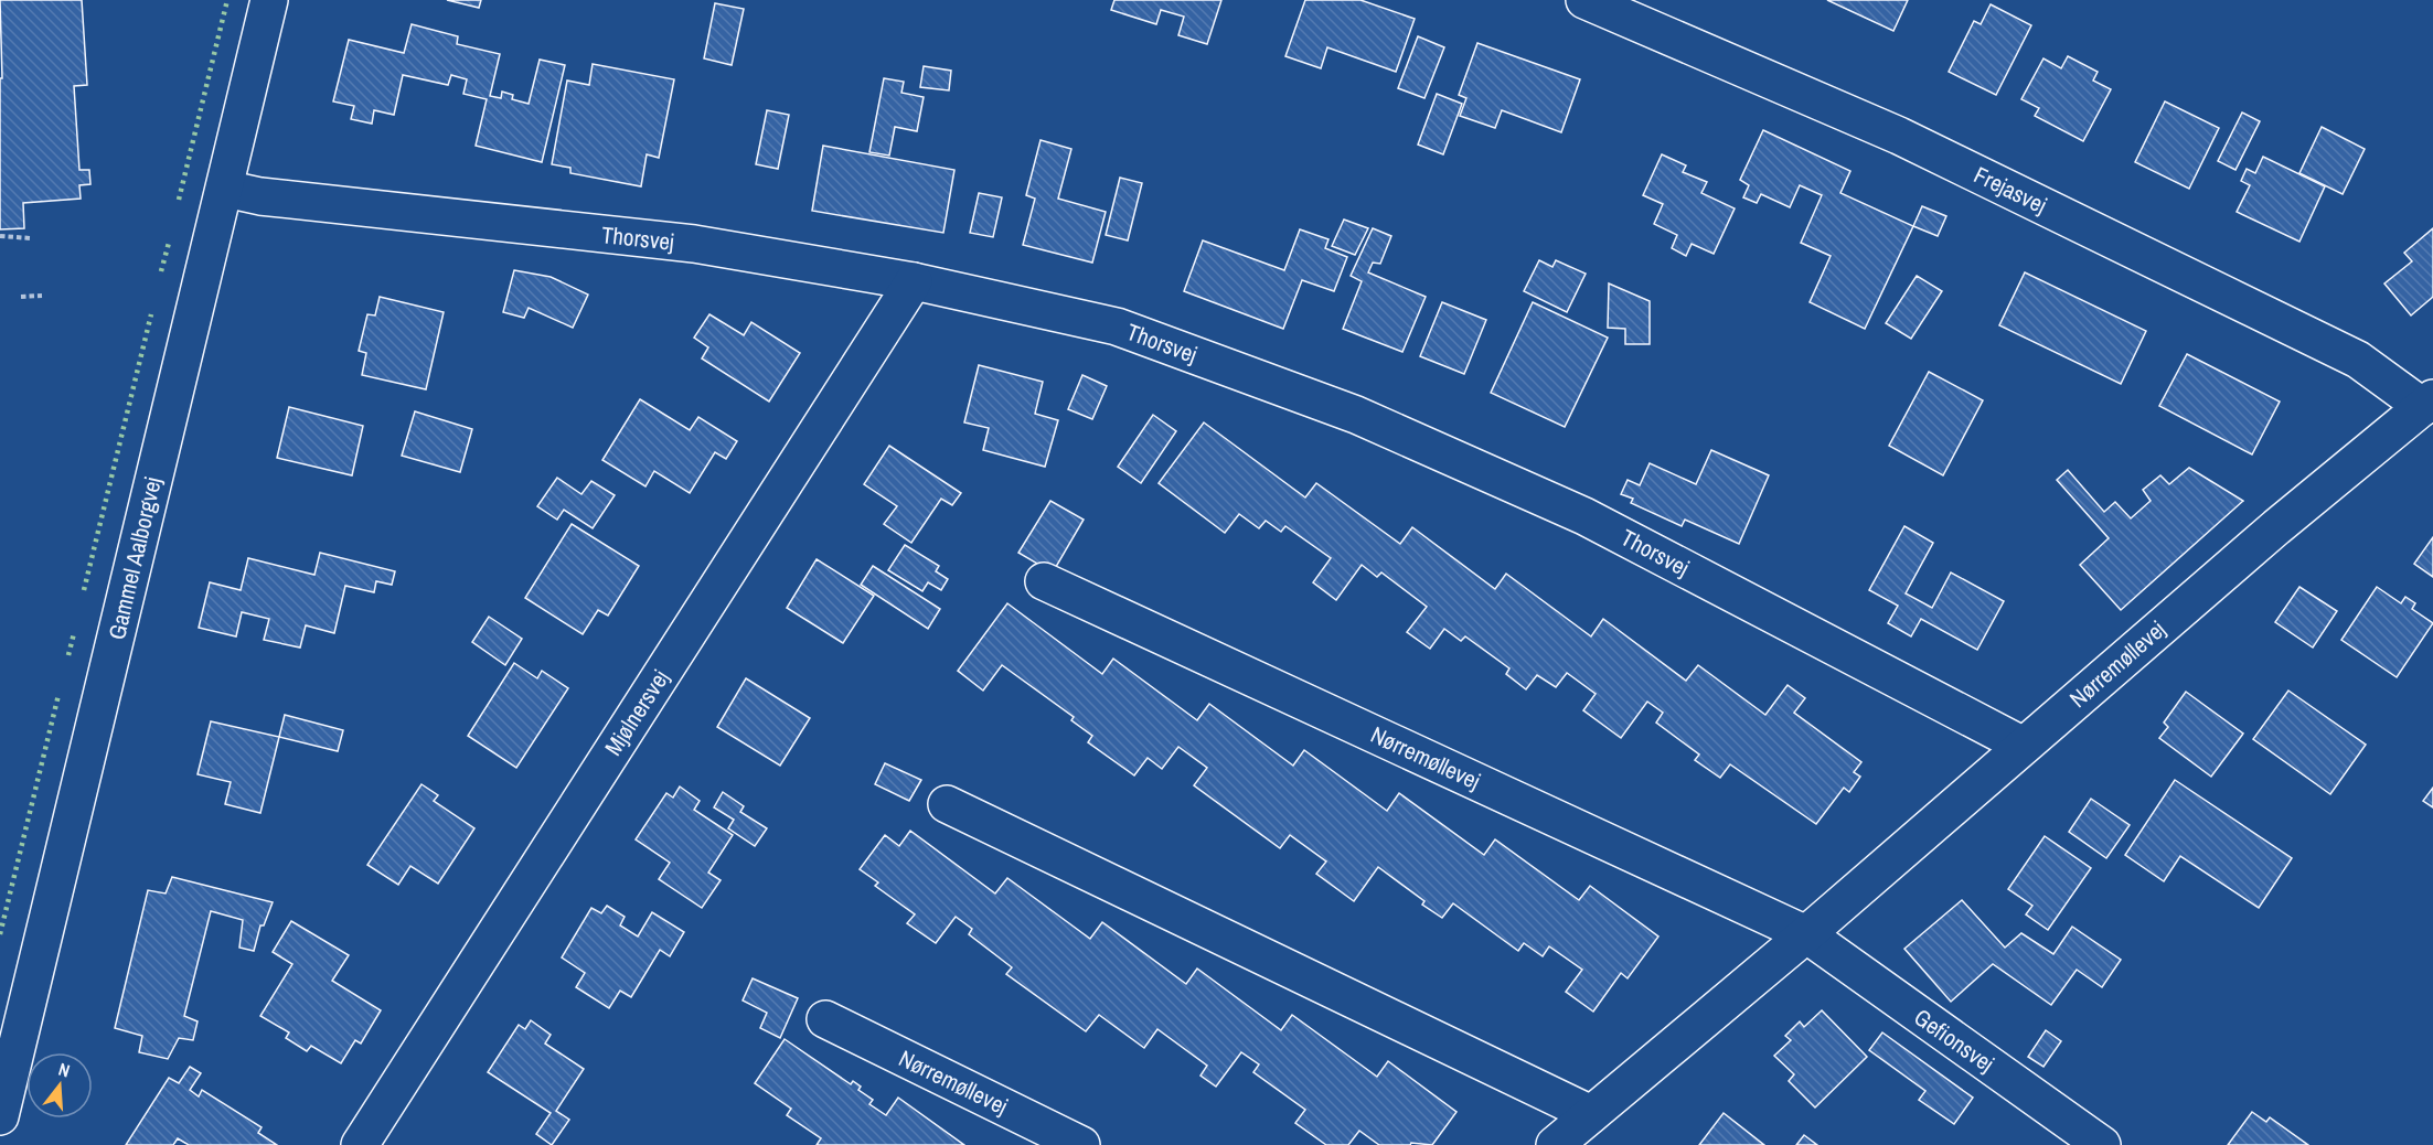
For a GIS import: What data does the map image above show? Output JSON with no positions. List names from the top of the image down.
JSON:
{
  "streets": {
    "street": [
      "Frejasvej",
      "Thorsvej",
      "Gammel Aalborgvej",
      "Nørremøllevej",
      "Mjølnersvej",
      "Gefionsvej"
    ]
  },
  "crossings": [
    ["Frejasvej", "Nørremøllevej"],
    ["Thorsvej", "Gammel Aalborgvej"],
    ["Thorsvej", "Nørremøllevej"],
    ["Thorsvej", "Mjølnersvej"],
    ["Nørremøllevej", "Gefionsvej"]
  ],
  "north": "top"
}
